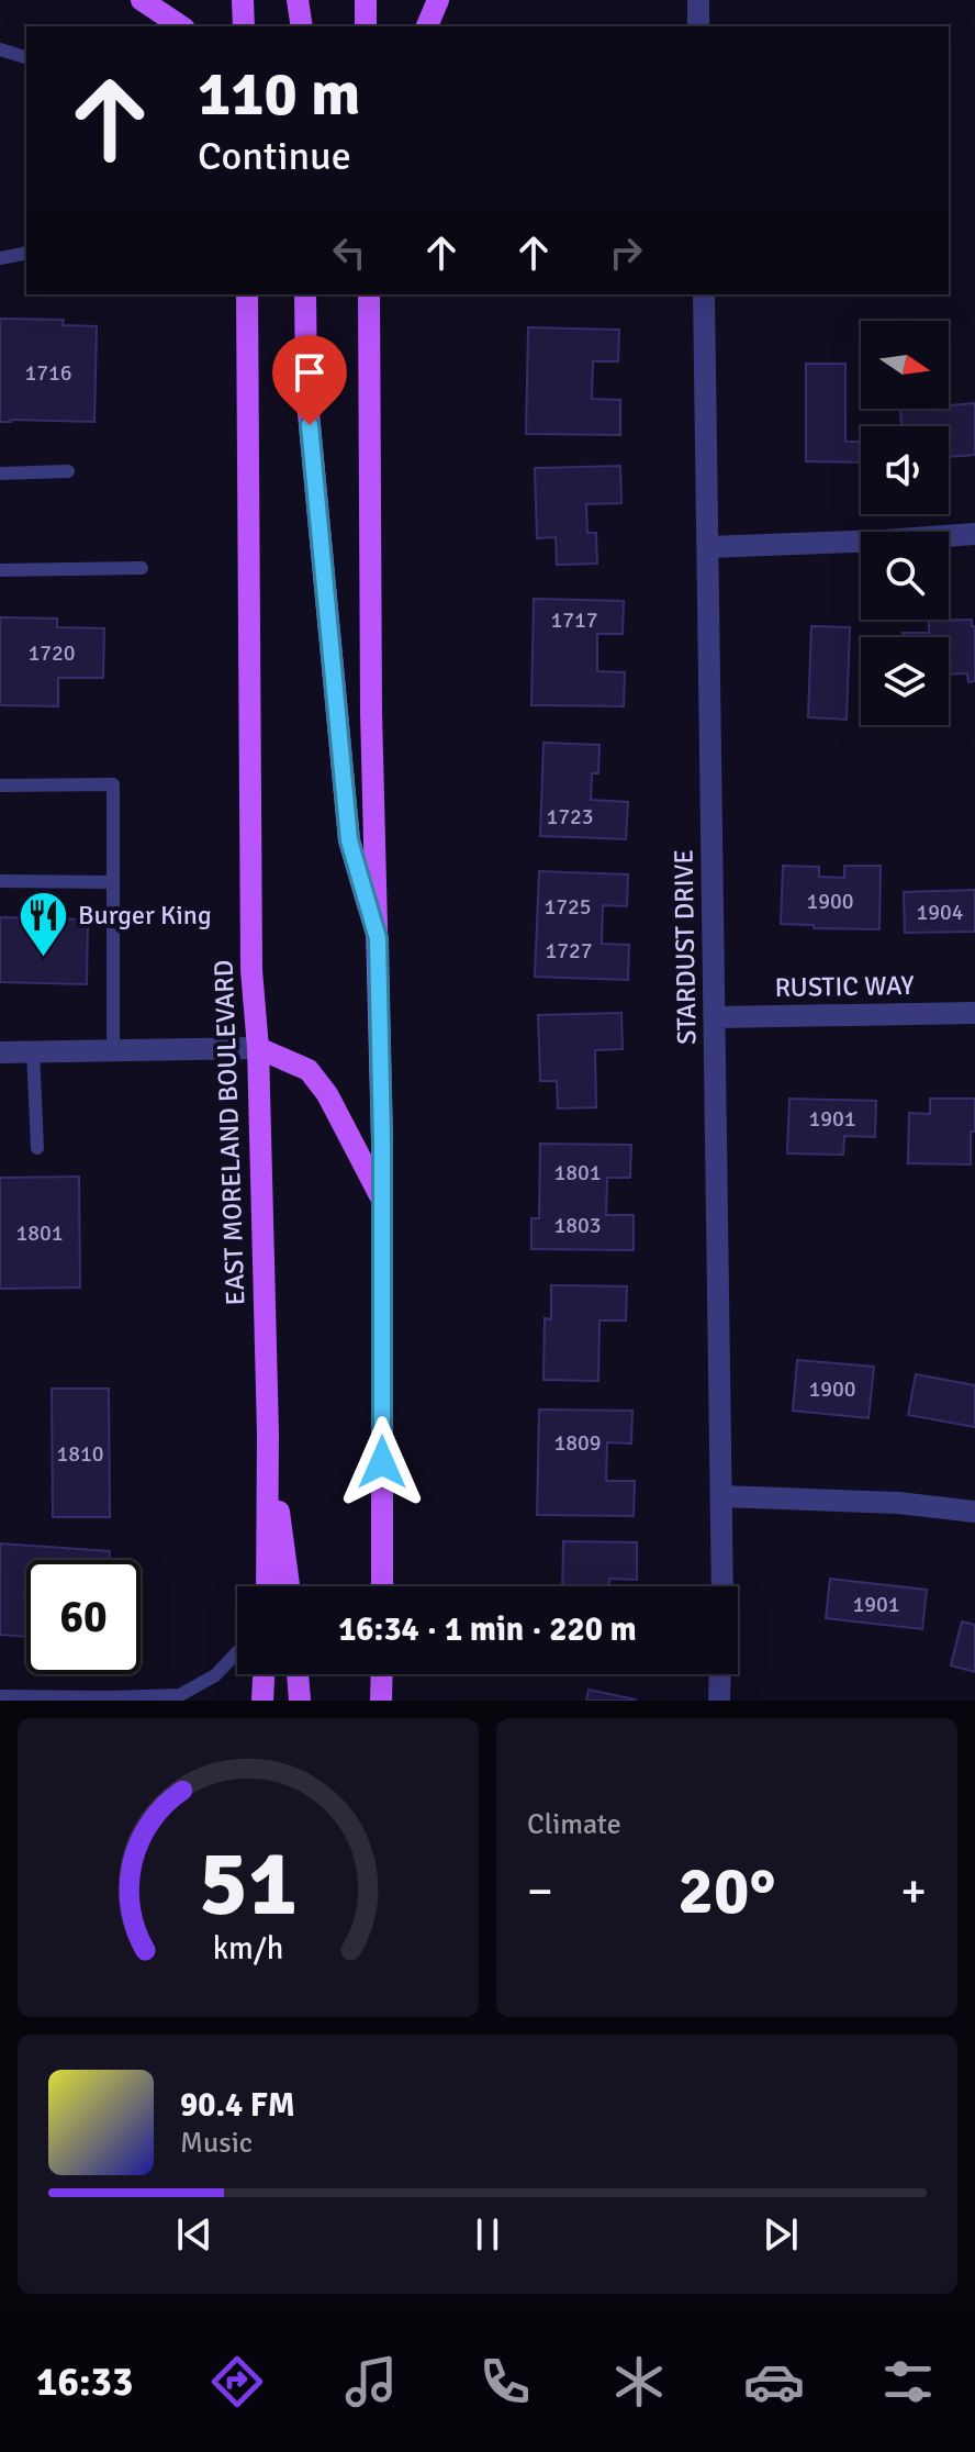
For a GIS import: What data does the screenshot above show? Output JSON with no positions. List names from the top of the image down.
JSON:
{
  "streets": {
    "main road": ["EAST MORELAND BOULEVARD"],
    "street": ["STARDUST DRIVE", "RUSTIC WAY"]
  },
  "crossings": [
    ["STARDUST DRIVE", "RUSTIC WAY"]
  ],
  "places": {
    "restaurant": ["Burger King"]
  },
  "house_numbers": [
    "1716",
    "1717",
    "1720",
    "1723",
    "1900",
    "1725",
    "1904",
    "1727",
    "1901",
    "1801",
    "1803",
    "1801",
    "1900",
    "1809",
    "1810",
    "1901"
  ],
  "north": "right",
  "page": {
    "turn": ["110 m", "Continue"],
    "limit": "60",
    "trip": "16:34 · 1 min · 220 m",
    "tile": "Climate",
    "heat": ["−", "20°", "+"],
    "song": ["90.4 FM", "Music"],
    "tabs": "16:33",
    "gauge": ["51", "km/h"]
  }
}
